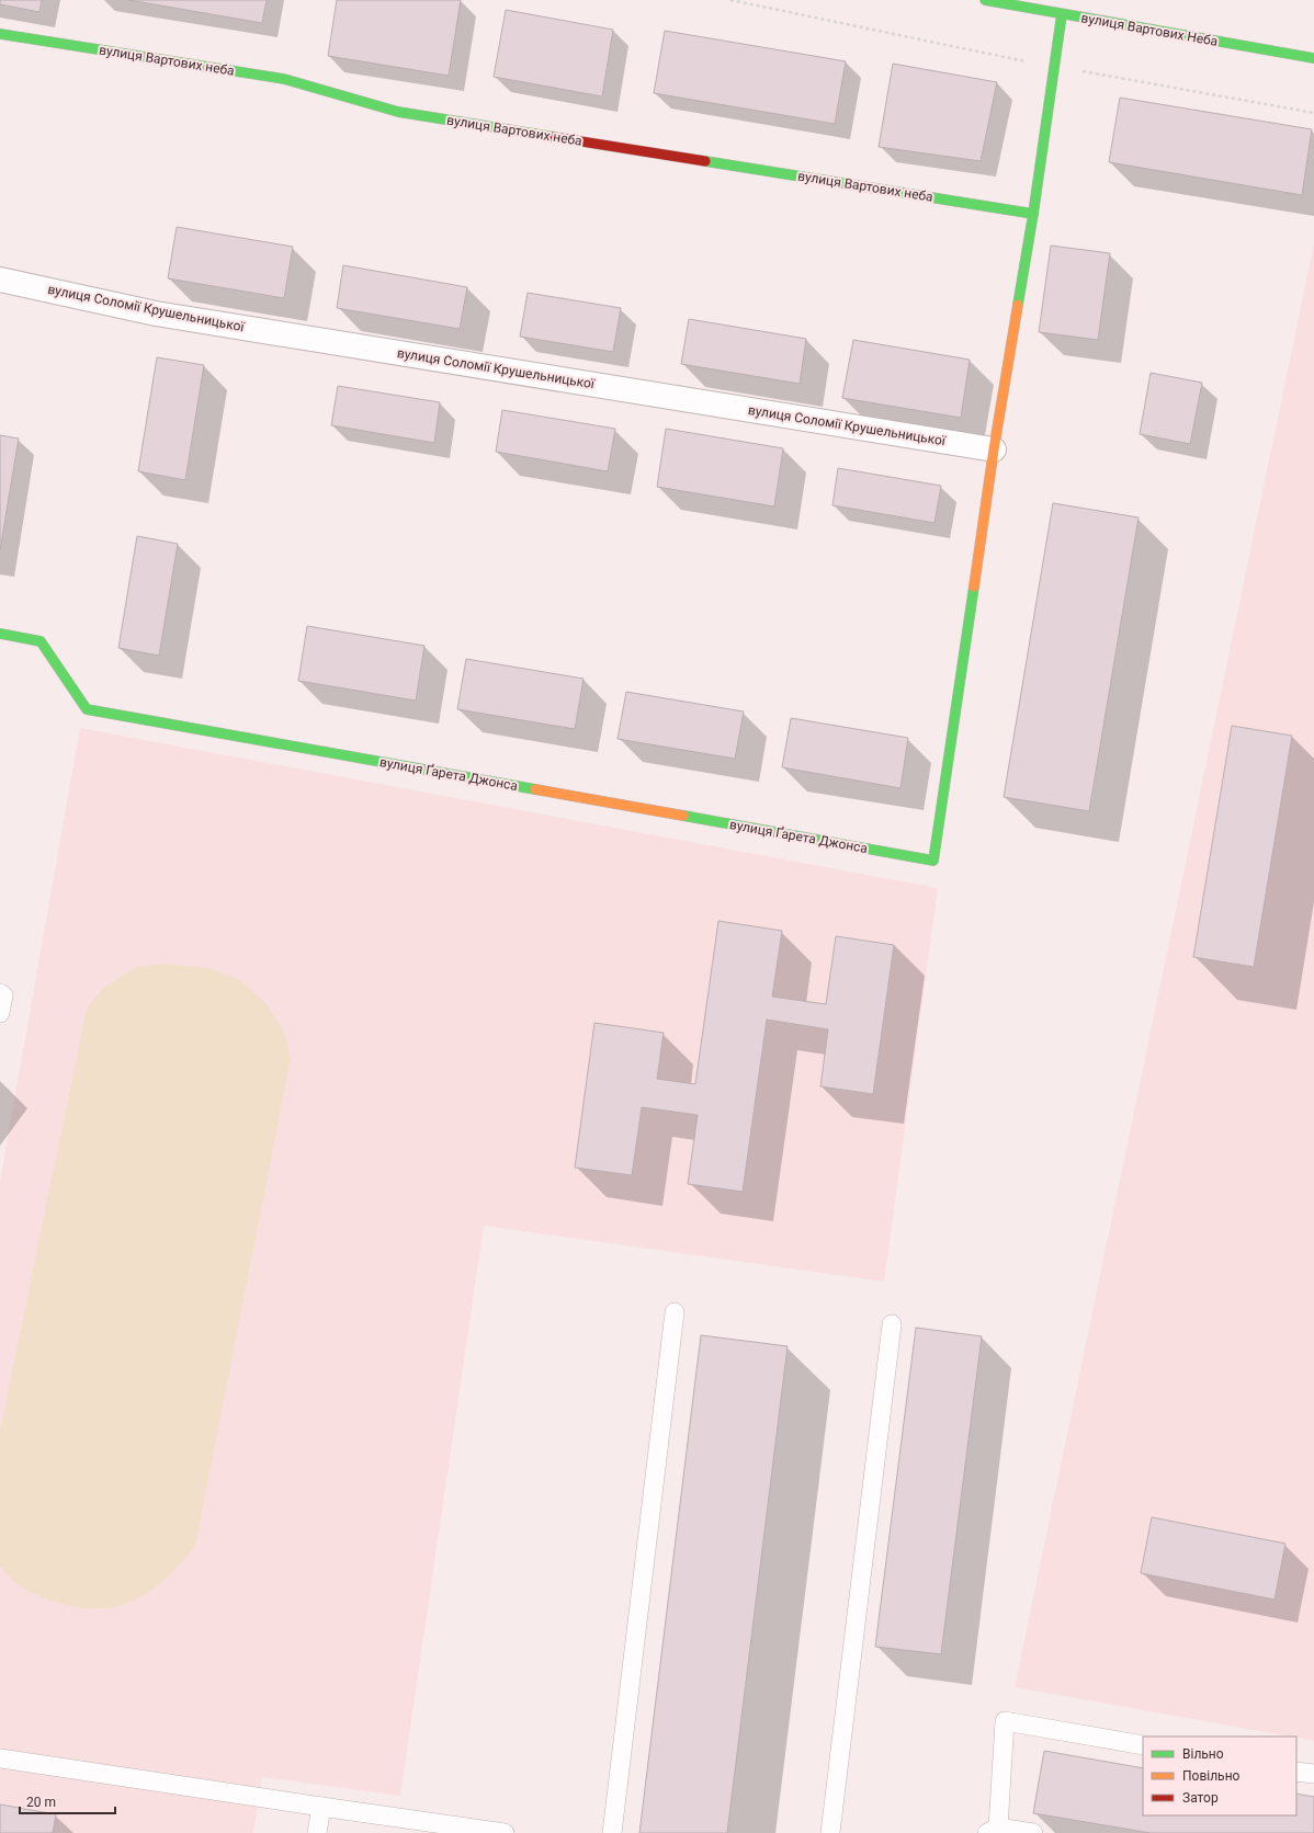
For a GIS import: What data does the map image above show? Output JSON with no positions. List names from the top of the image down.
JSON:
{
  "streets": {
    "street": [
      "вулиця Вартових Неба",
      "вулиця Вартових неба",
      "вулиця Соломії Крушельницької",
      "вулиця Ґарета Джонса"
    ]
  },
  "crossings": [
    ["вулиця Соломії Крушельницької", "вулиця Ґарета Джонса"]
  ],
  "legend": ["Вільно", "Повільно", "Затор"],
  "scale_bar": "20 m"
}
